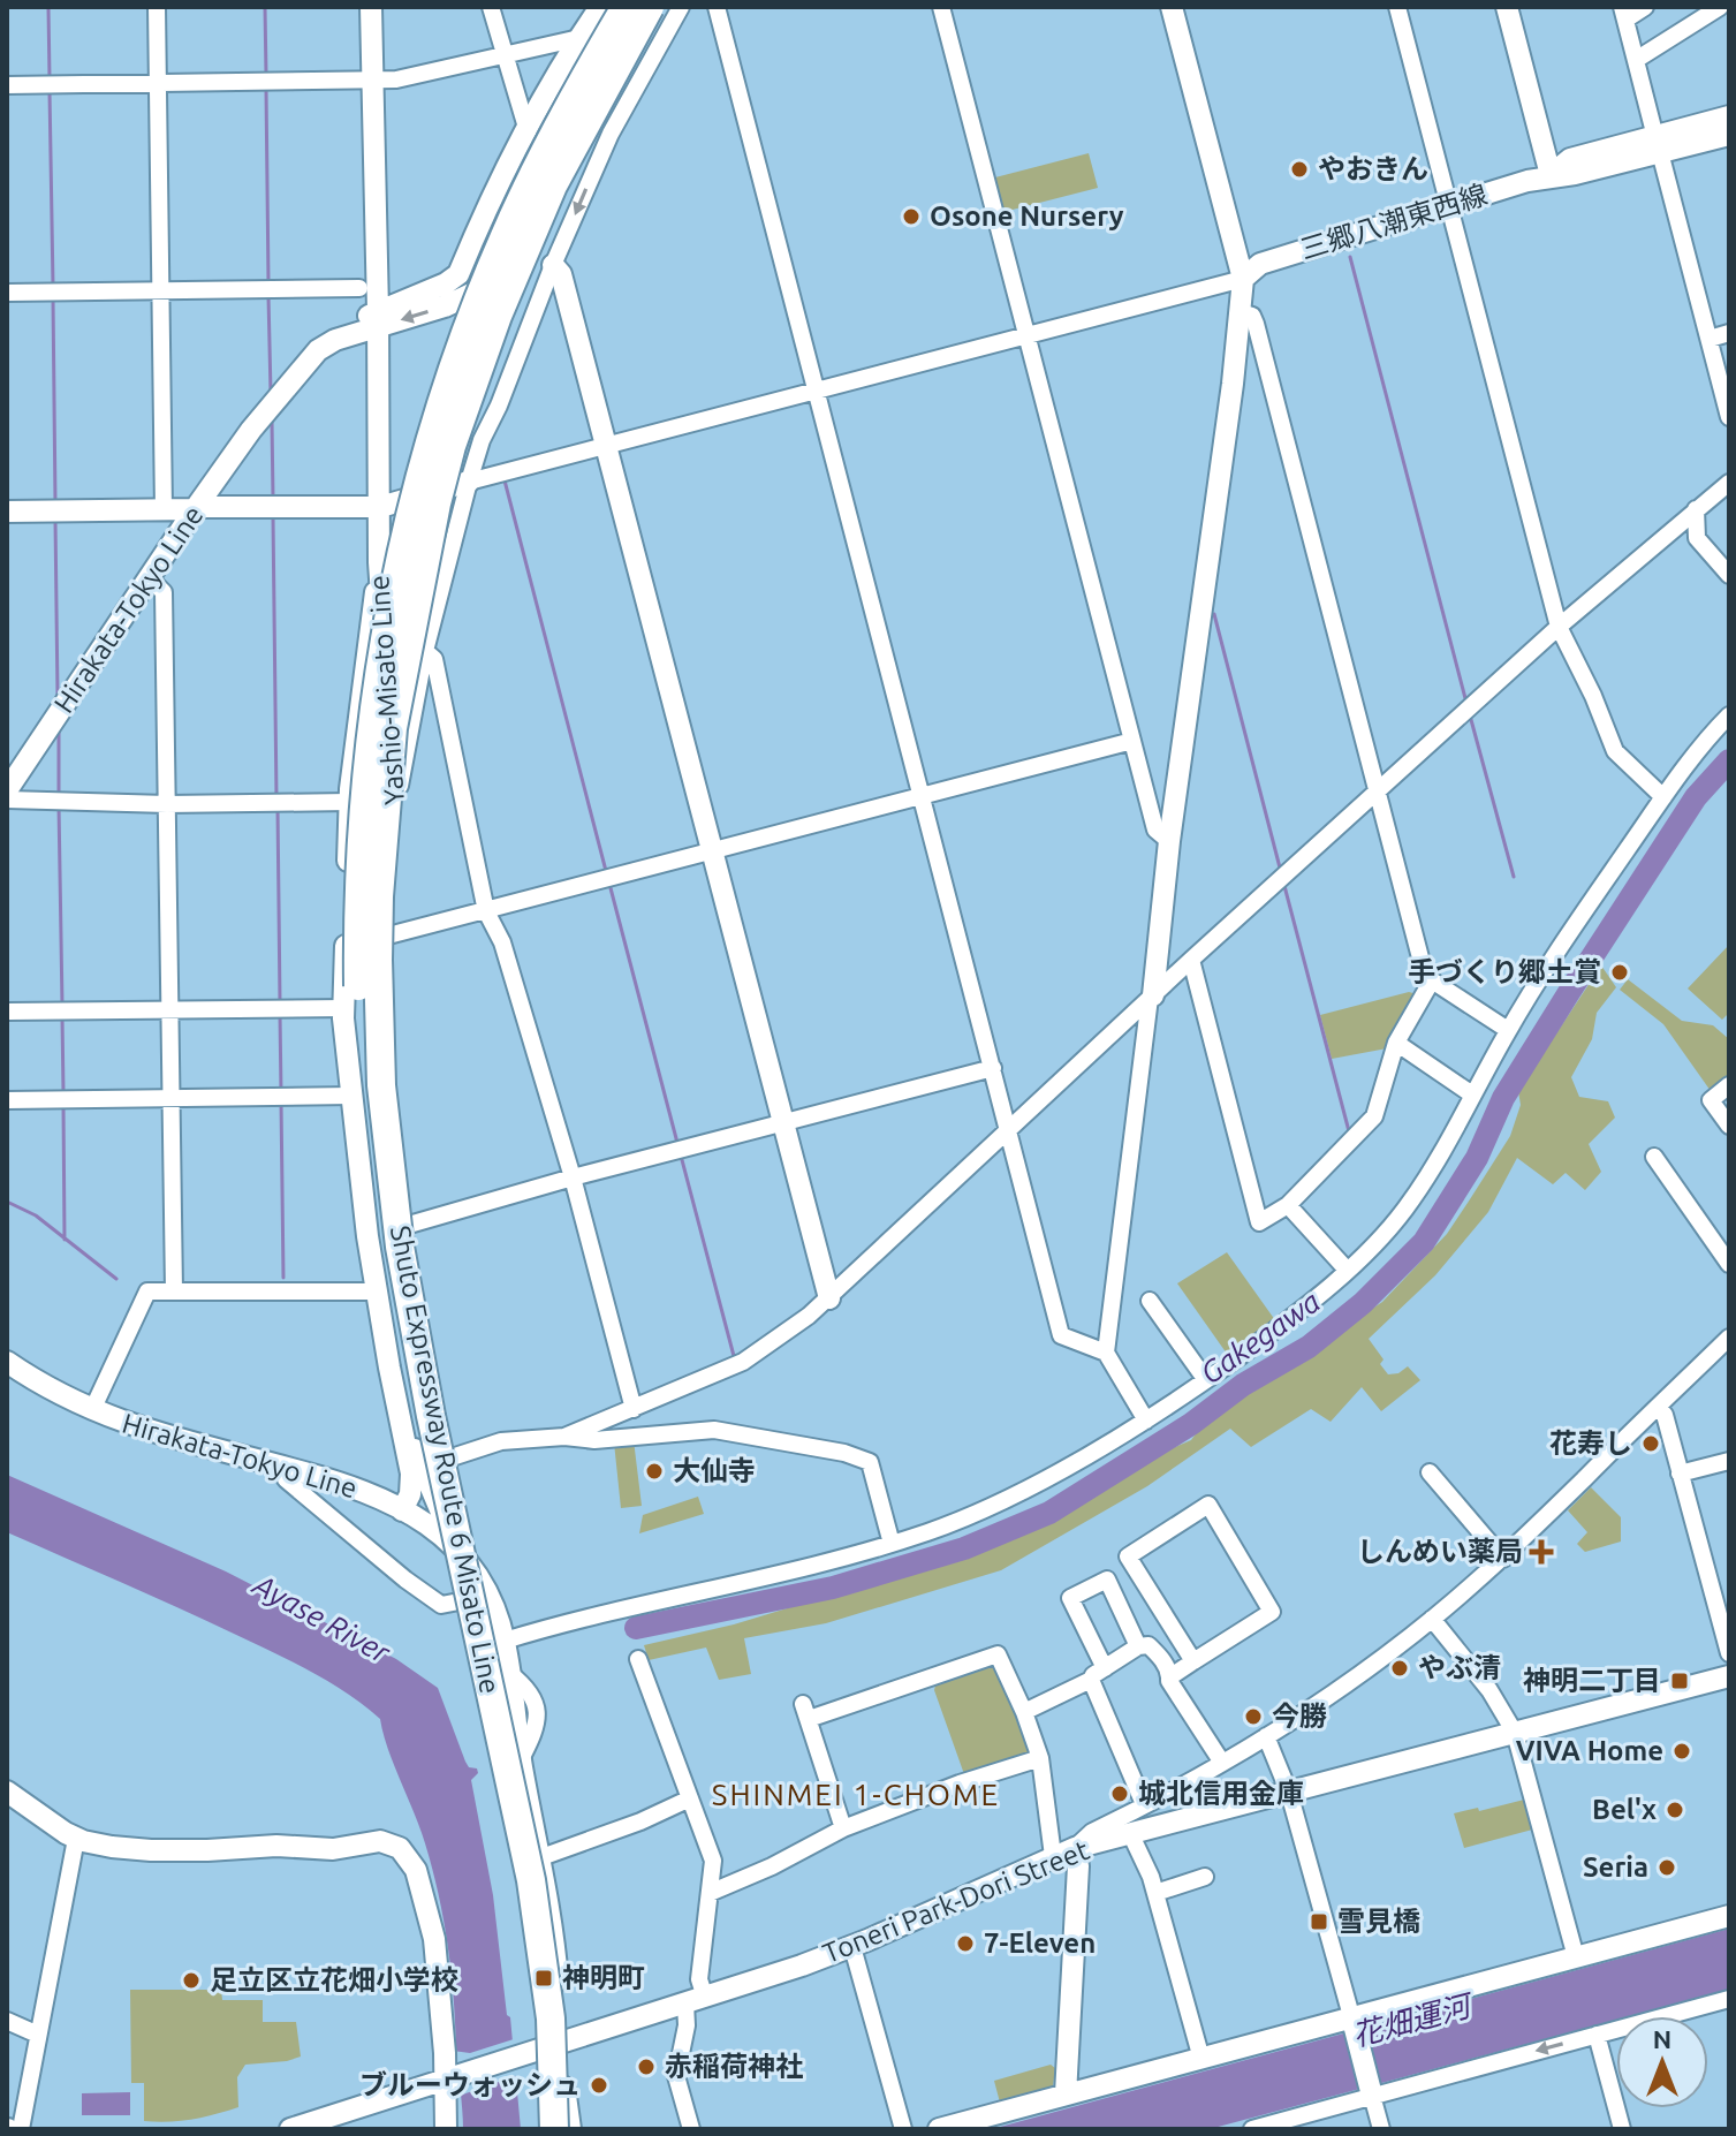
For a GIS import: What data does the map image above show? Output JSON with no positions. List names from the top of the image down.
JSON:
{
  "streets": {
    "highway": ["Shuto Expressway Route 6 Misato Line"],
    "main road": [
      "三郷八潮東西線",
      "Hirakata-Tokyo Line",
      "Yashio-Misato Line",
      "Toneri Park-Dori Street"
    ]
  },
  "crossings": [
    ["Hirakata-Tokyo Line", "Yashio-Misato Line"],
    ["Hirakata-Tokyo Line", "Toneri Park-Dori Street"],
    ["Yashio-Misato Line", "Shuto Expressway Route 6 Misato Line"]
  ],
  "districts": ["SHINMEI 1-CHOME"],
  "water": ["Gakegawa", "Ayase River", "花畑運河"],
  "places": {
    "other": [
      "やおきん",
      "Osone Nursery",
      "手づくり郷土賞",
      "花寿し",
      "大仙寺",
      "やぶ清",
      "今勝",
      "VIVA Home",
      "城北信用金庫",
      "Bel'x",
      "Seria",
      "7-Eleven",
      "足立区立花畑小学校",
      "赤稲荷神社",
      "ブルーウォッシュ"
    ],
    "health": ["しんめい薬局"],
    "transit": ["神明二丁目", "雪見橋", "神明町"]
  },
  "north": "top"
}
